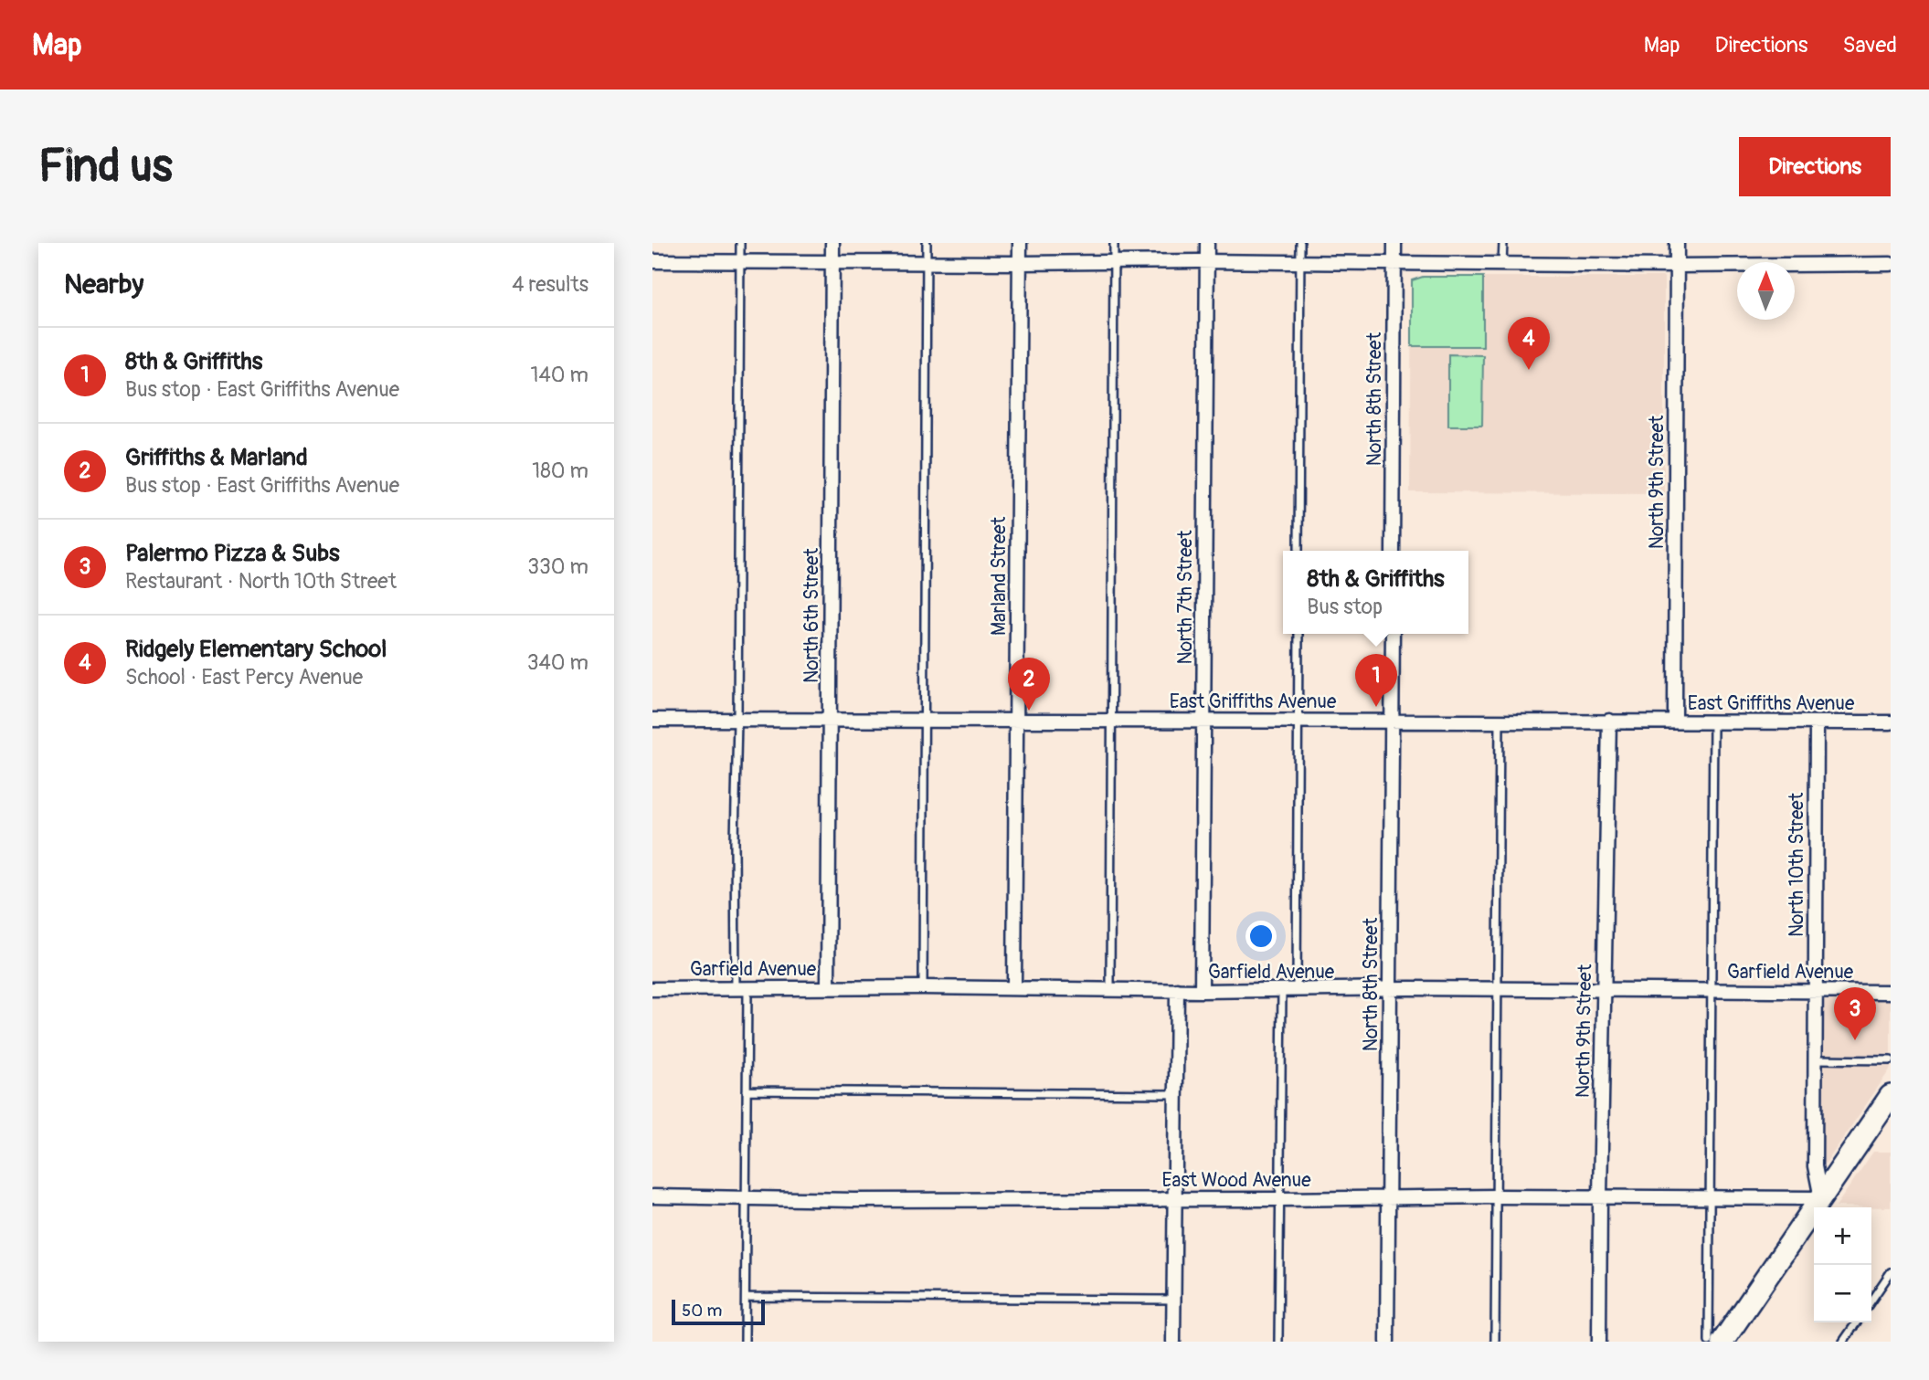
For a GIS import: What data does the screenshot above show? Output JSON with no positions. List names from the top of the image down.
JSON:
{
  "streets": {
    "street": [
      "North 8th Street",
      "North 9th Street",
      "Marland Street",
      "North 7th Street",
      "North 6th Street",
      "East Griffiths Avenue",
      "North 10th Street",
      "Garfield Avenue",
      "East Wood Avenue"
    ]
  },
  "crossings": [
    ["North 8th Street", "East Griffiths Avenue"],
    ["North 8th Street", "Garfield Avenue"],
    ["North 8th Street", "East Wood Avenue"],
    ["North 9th Street", "East Griffiths Avenue"],
    ["North 9th Street", "Garfield Avenue"],
    ["North 9th Street", "East Wood Avenue"],
    ["Marland Street", "East Griffiths Avenue"],
    ["Marland Street", "Garfield Avenue"],
    ["North 7th Street", "East Griffiths Avenue"],
    ["North 7th Street", "Garfield Avenue"],
    ["North 6th Street", "East Griffiths Avenue"],
    ["North 6th Street", "Garfield Avenue"],
    ["East Griffiths Avenue", "North 10th Street"],
    ["North 10th Street", "Garfield Avenue"],
    ["North 10th Street", "East Wood Avenue"]
  ],
  "scale_bar": "50 m",
  "north": "top",
  "page": {
    "header": "Map",
    "nav": ["Map", "Directions", "Saved"],
    "buttons": "Directions",
    "title": "Find us",
    "heading": ["Nearby", "4 results"],
    "pins": [
      "4",
      "1",
      "2",
      "3"
    ],
    "list": [
      {
        "mark": "1",
        "name": "8th & Griffiths",
        "note": "Bus stop · East Griffiths Avenue",
        "value": "140 m"
      },
      {
        "mark": "2",
        "name": "Griffiths & Marland",
        "note": "Bus stop · East Griffiths Avenue",
        "value": "180 m"
      },
      {
        "mark": "3",
        "name": "Palermo Pizza & Subs",
        "note": "Restaurant · North 10th Street",
        "value": "330 m"
      },
      {
        "mark": "4",
        "name": "Ridgely Elementary School",
        "note": "School · East Percy Avenue",
        "value": "340 m"
      }
    ],
    "popup": ["8th & Griffiths", "Bus stop"],
    "map_buttons": ["+", "−"],
    "scale": "50 m"
  }
}
